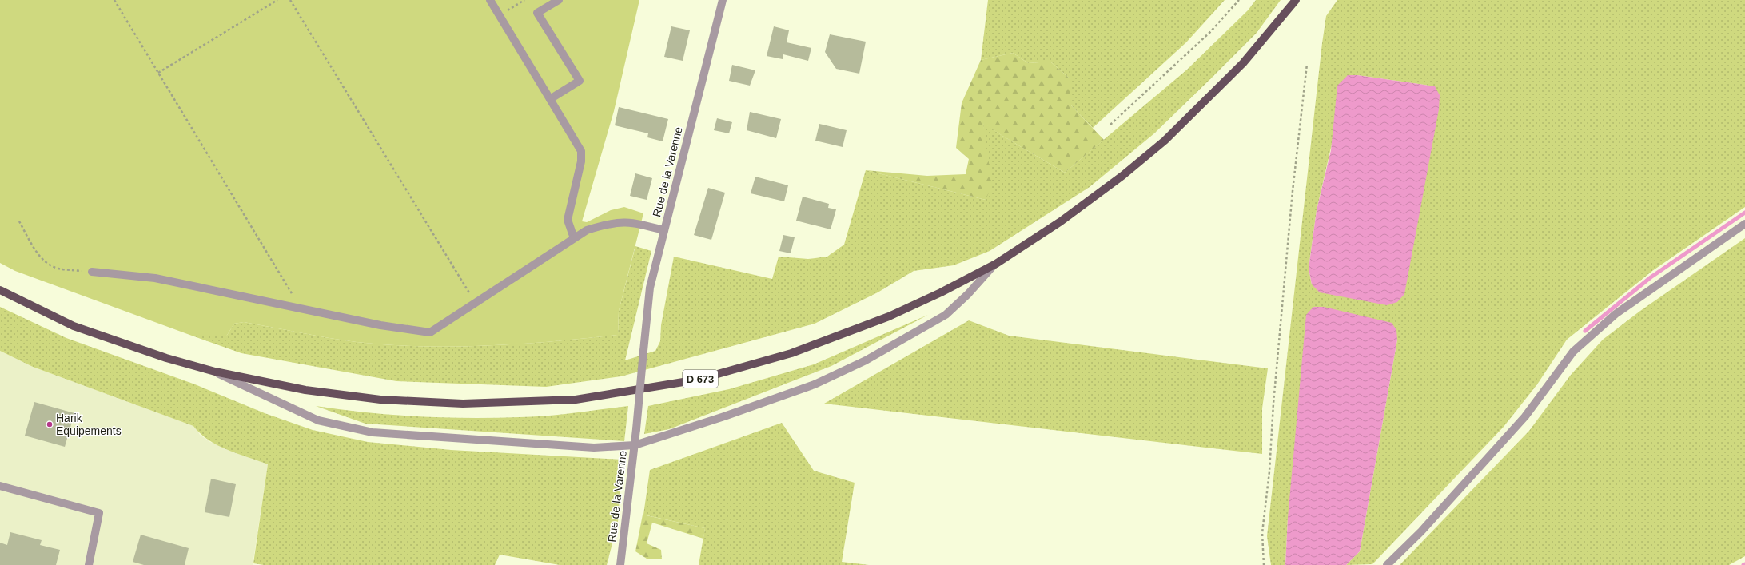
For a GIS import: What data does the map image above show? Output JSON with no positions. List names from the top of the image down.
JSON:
{
  "streets": {
    "main road": ["D 673"],
    "street": ["Rue de la Varenne"]
  },
  "places": ["Harik Equipements"]
}
